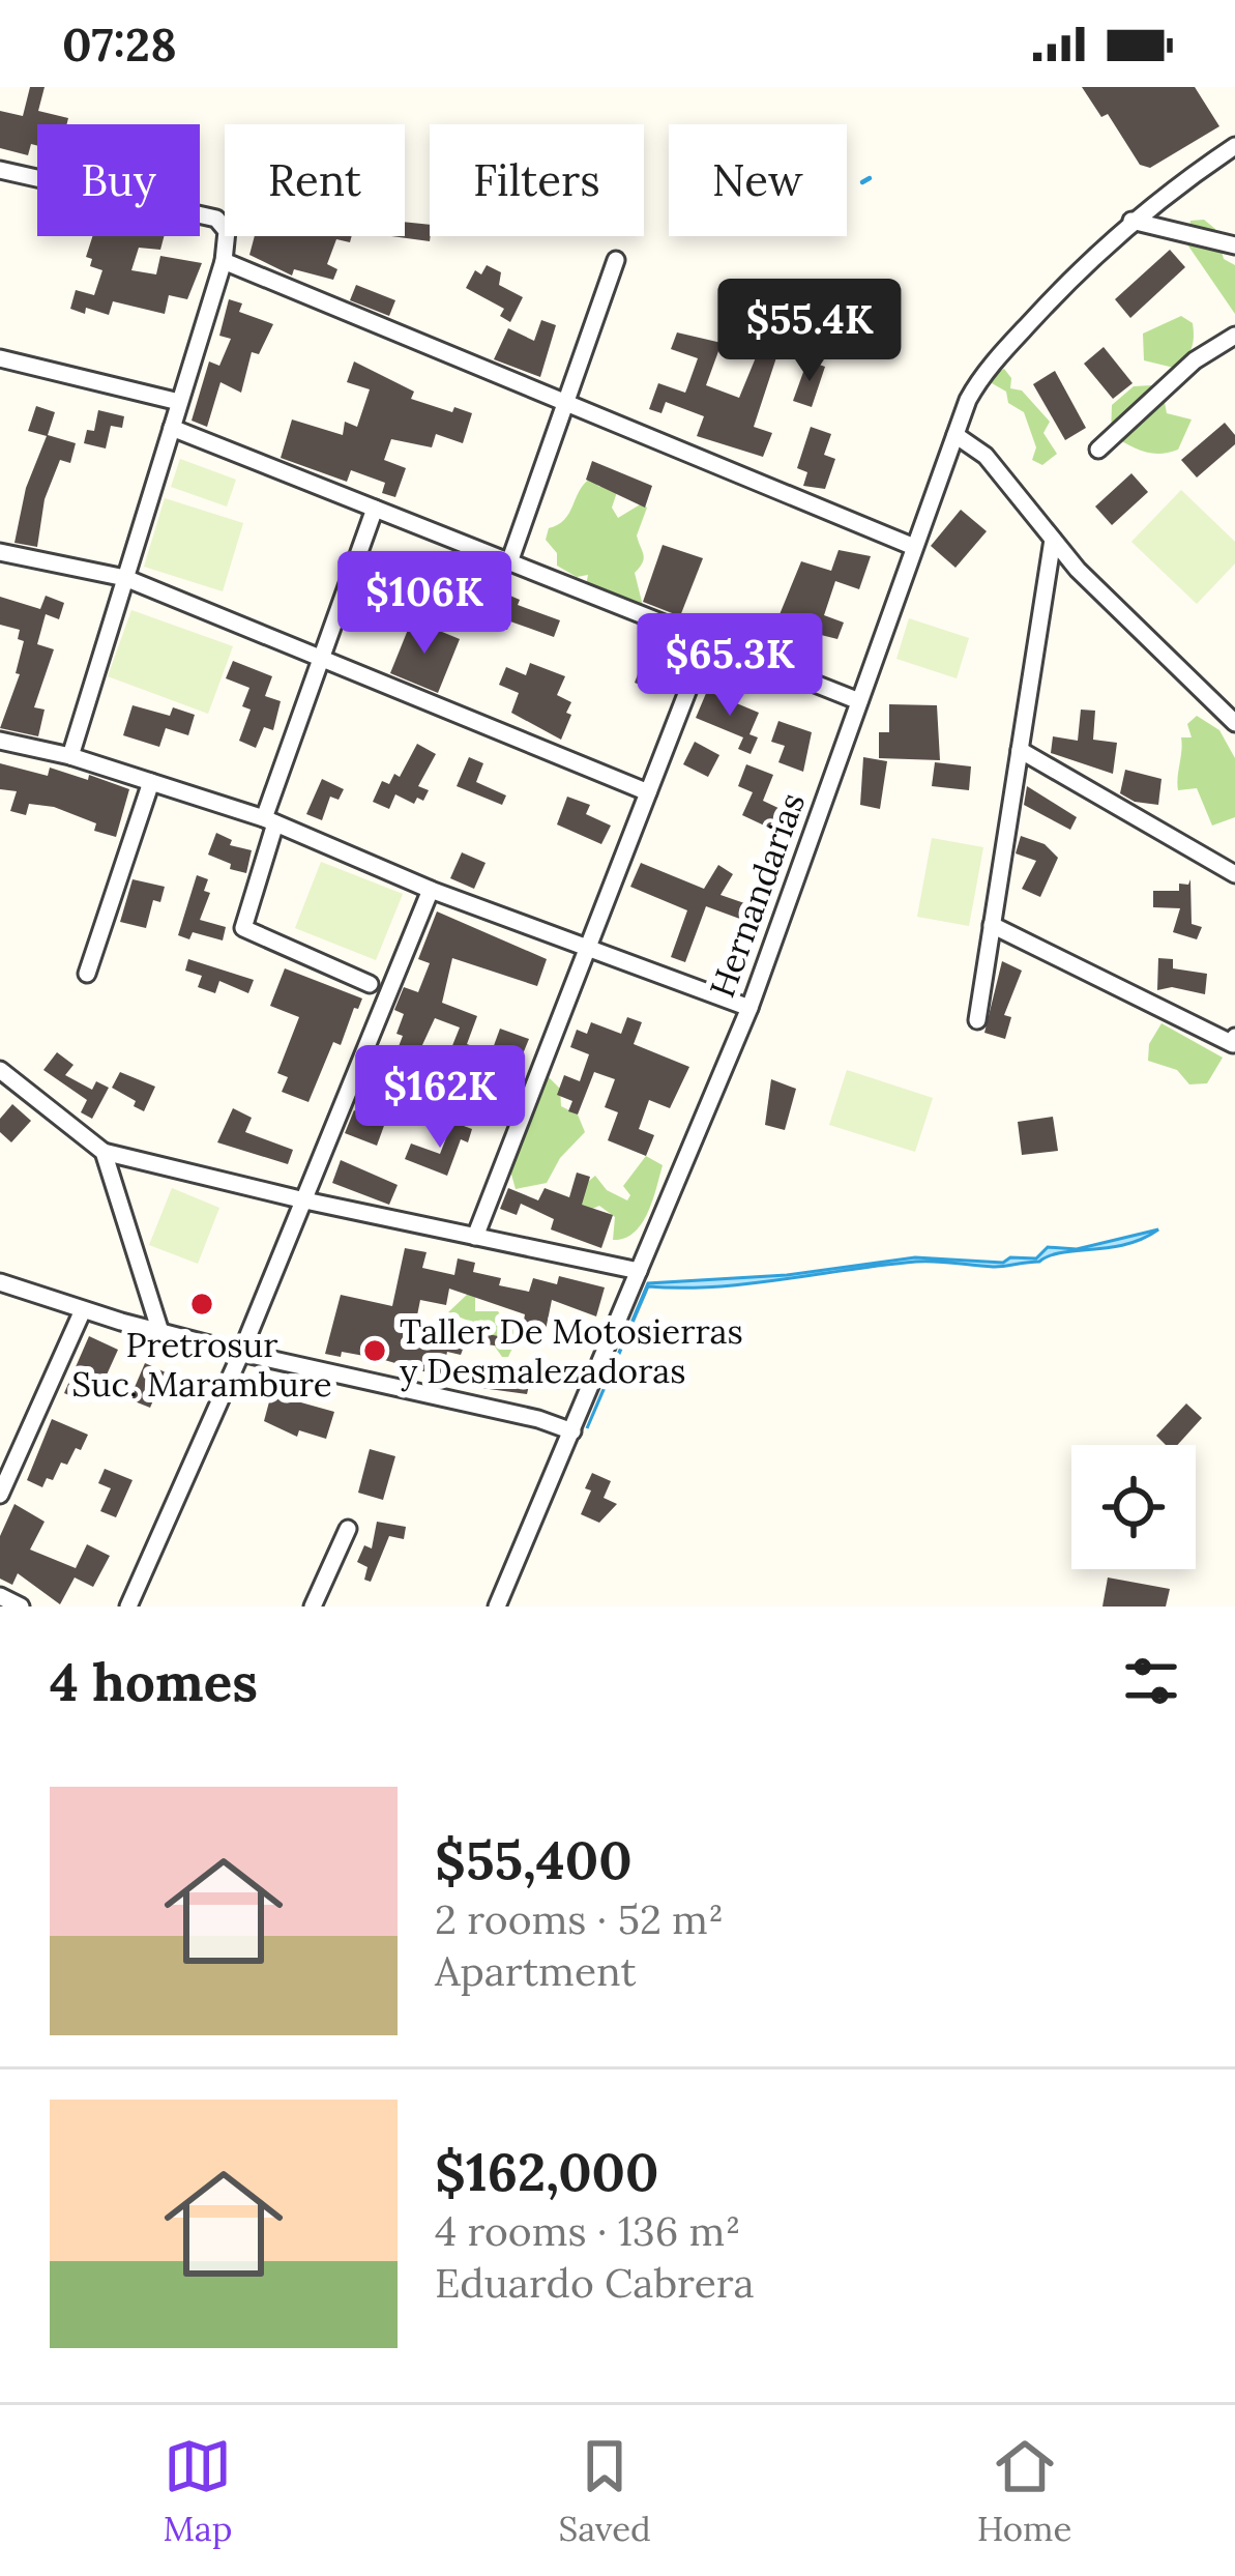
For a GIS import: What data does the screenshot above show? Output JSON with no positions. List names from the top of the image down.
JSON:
{
  "streets": {
    "street": ["Hernandarias"]
  },
  "places": ["Pretrosur Suc. Marambure", "Taller De Motosierras y Desmalezadoras"],
  "page": {
    "status": "07:28",
    "chip": [
      "Buy",
      "Rent",
      "Filters",
      "New"
    ],
    "price": [
      "$55.4K",
      "$106K",
      "$65.3K",
      "$162K"
    ],
    "heading": "4 homes",
    "list": [
      {
        "name": "$55,400",
        "note": "2 rooms · 52 m² · Apartment"
      },
      {
        "name": "$162,000",
        "note": "4 rooms · 136 m² · Eduardo Cabrera"
      }
    ],
    "tabs": ["Map", "Saved", "Home"]
  }
}
